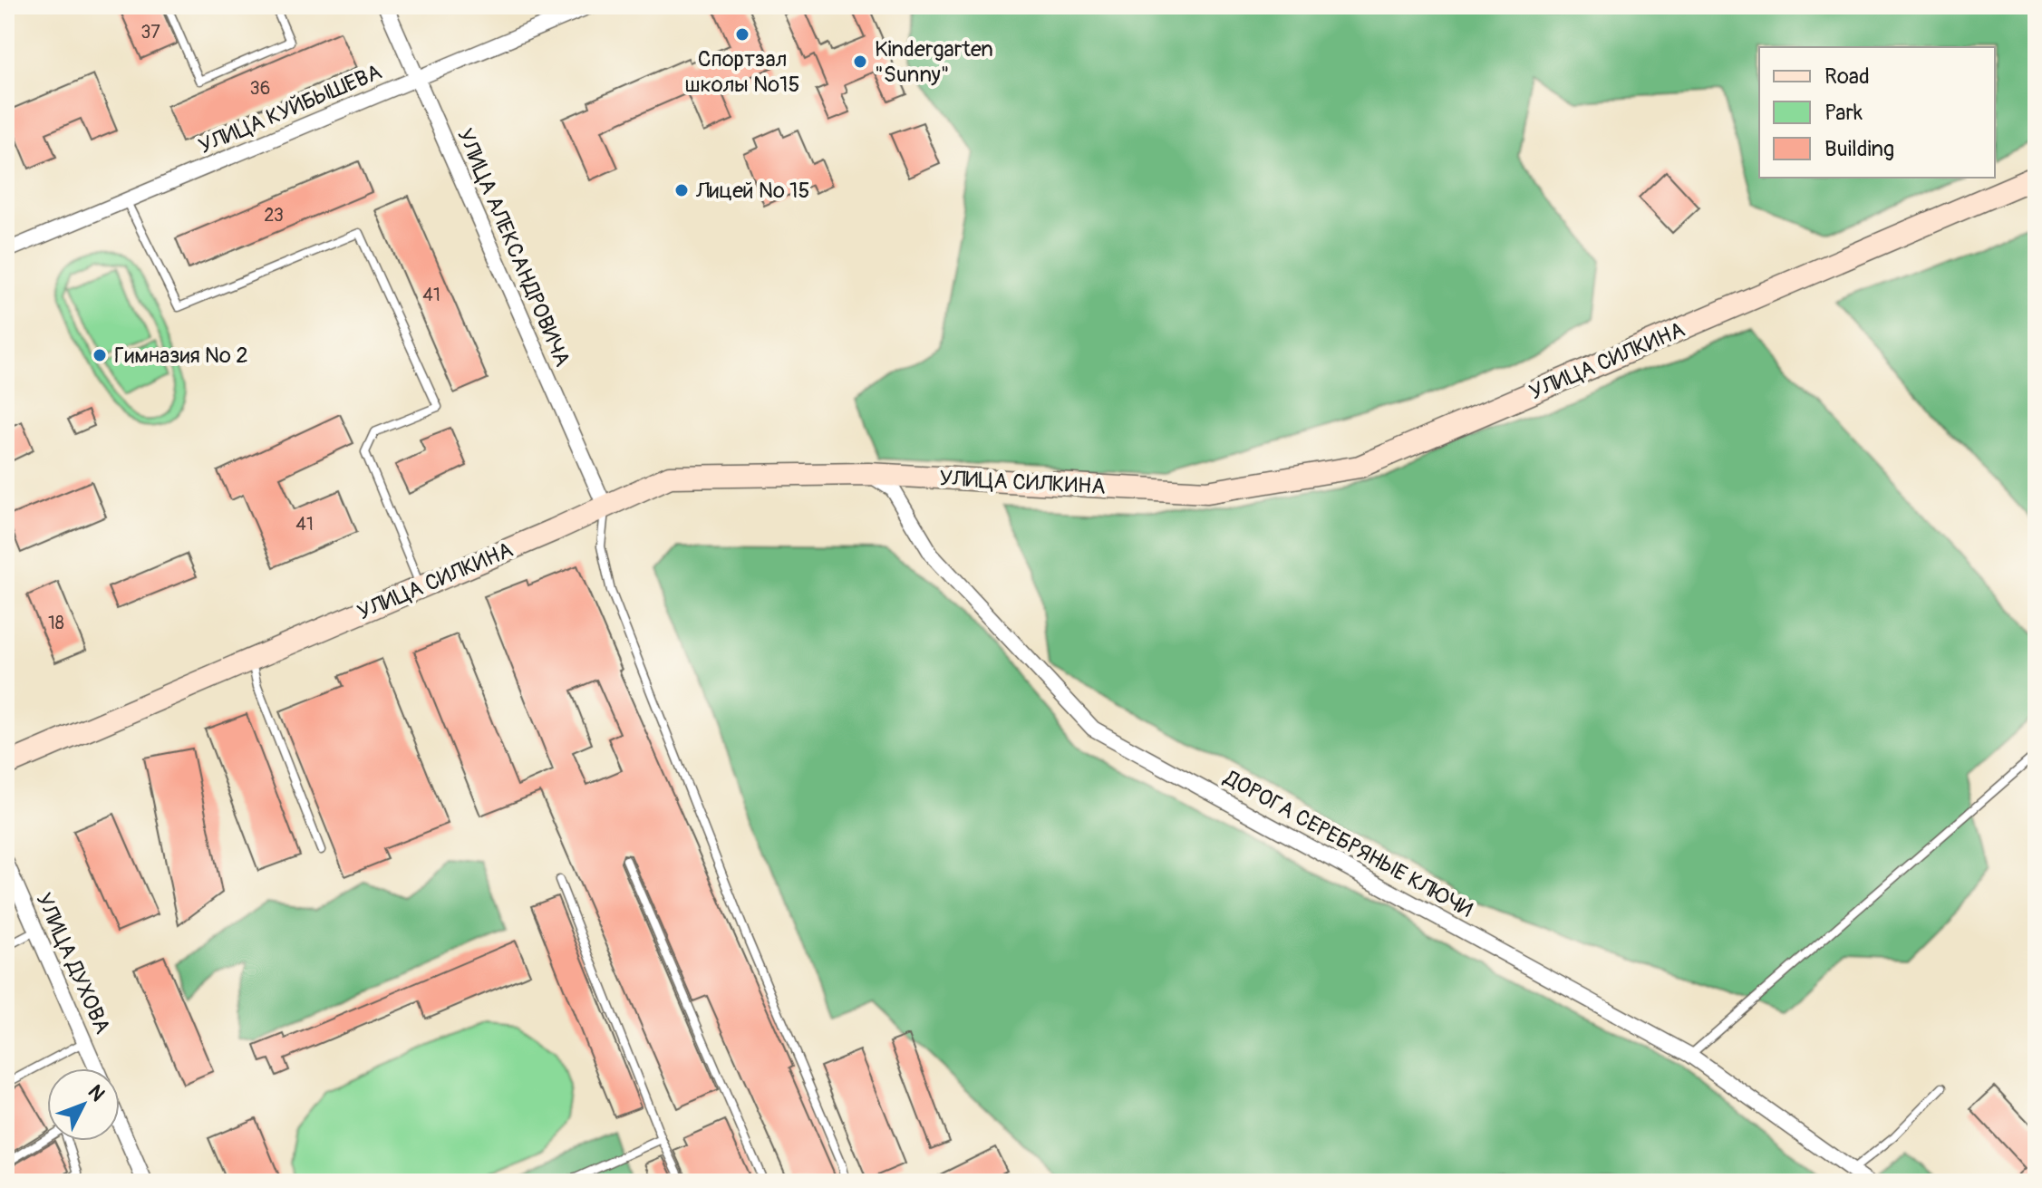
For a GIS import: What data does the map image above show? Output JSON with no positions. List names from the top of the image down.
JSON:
{
  "streets": {
    "main road": ["УЛИЦА СИЛКИНА"],
    "street": [
      "УЛИЦА КУЙБЫШЕВА",
      "УЛИЦА АЛЕКСАНДРОВИЧА",
      "ДОРОГА СЕРЕБРЯНЫЕ КЛЮЧИ",
      "УЛИЦА ДУХОВА"
    ]
  },
  "crossings": [
    ["УЛИЦА КУЙБЫШЕВА", "УЛИЦА АЛЕКСАНДРОВИЧА"],
    ["УЛИЦА АЛЕКСАНДРОВИЧА", "УЛИЦА СИЛКИНА"],
    ["УЛИЦА СИЛКИНА", "ДОРОГА СЕРЕБРЯНЫЕ КЛЮЧИ"]
  ],
  "places": [
    "Спортзал школы №15",
    "Kindergarten \"Sunny\"",
    "Лицей № 15",
    "Гимназия № 2"
  ],
  "house_numbers": [
    "37",
    "36",
    "23",
    "41",
    "41",
    "18"
  ],
  "legend": ["Road", "Park", "Building"],
  "north": "top right"
}
